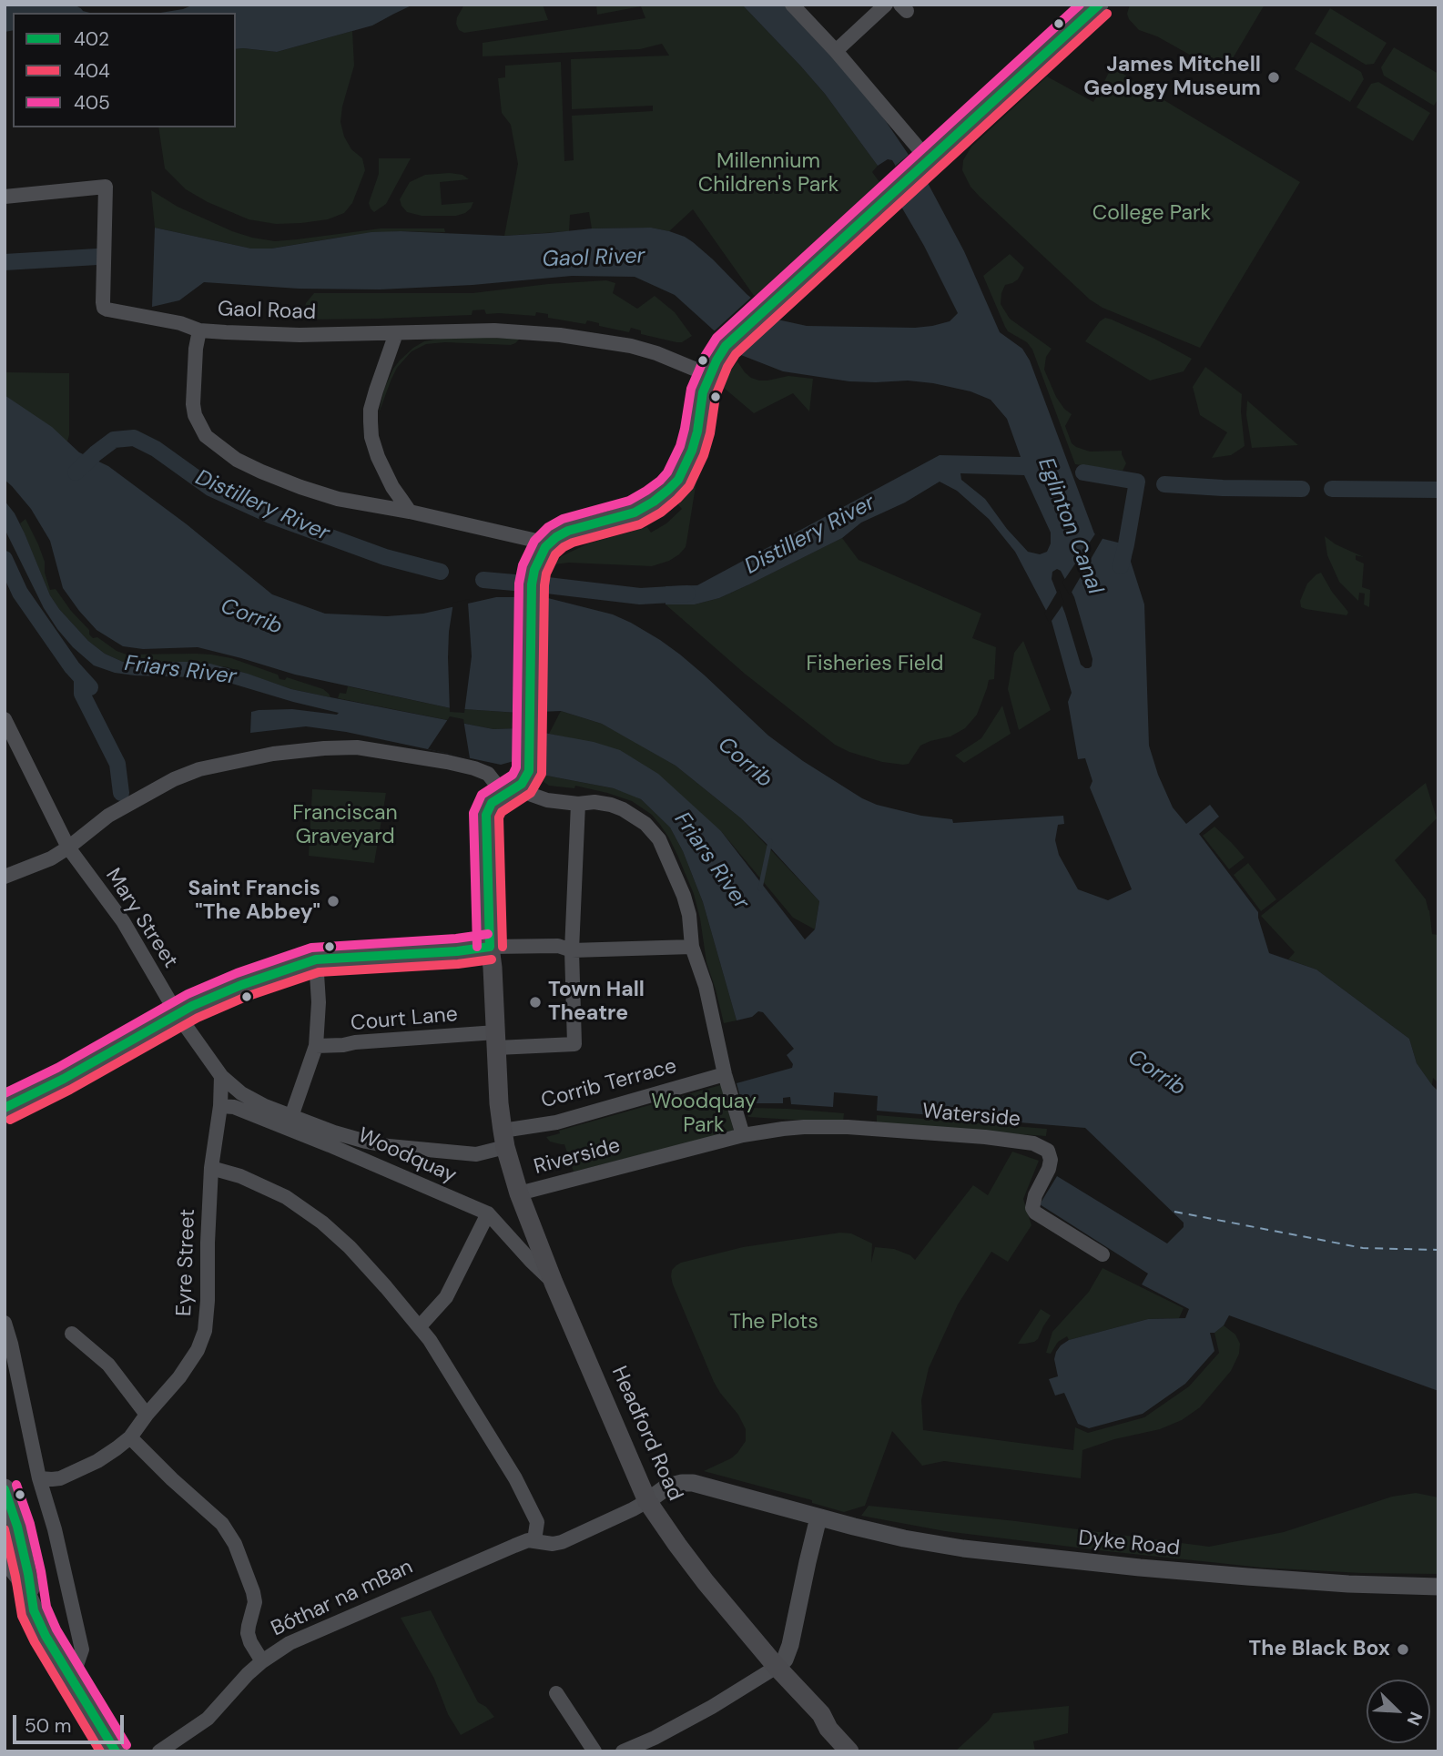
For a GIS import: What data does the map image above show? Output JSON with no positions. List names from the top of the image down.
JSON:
{
  "streets": {
    "main road": ["Headford Road"],
    "street": [
      "Gaol Road",
      "Mary Street",
      "Court Lane",
      "Corrib Terrace",
      "Waterside",
      "Woodquay",
      "Riverside",
      "Eyre Street",
      "Dyke Road",
      "Bóthar na mBan"
    ]
  },
  "crossings": [
    ["Mary Street", "Woodquay"],
    ["Mary Street", "Eyre Street"],
    ["Court Lane", "Headford Road"],
    ["Corrib Terrace", "Woodquay"],
    ["Corrib Terrace", "Headford Road"],
    ["Waterside", "Riverside"],
    ["Woodquay", "Eyre Street"],
    ["Woodquay", "Headford Road"],
    ["Riverside", "Headford Road"],
    ["Headford Road", "Dyke Road"],
    ["Headford Road", "Bóthar na mBan"],
    ["Dyke Road", "Bóthar na mBan"]
  ],
  "water": [
    "Gaol River",
    "Distillery River",
    "Eglinton Canal",
    "Corrib",
    "Friars River"
  ],
  "parks": [
    "Millennium Children's Park",
    "College Park",
    "Fisheries Field",
    "Franciscan Graveyard",
    "Woodquay Park",
    "The Plots"
  ],
  "places": [
    "James Mitchell Geology Museum",
    "Saint Francis \"The Abbey\"",
    "Town Hall Theatre",
    "The Black Box"
  ],
  "lines": ["transit line 402", "transit line 405", "transit line 404"],
  "legend": ["402", "404", "405"],
  "scale_bar": "50 m",
  "north": "bottom right"
}
